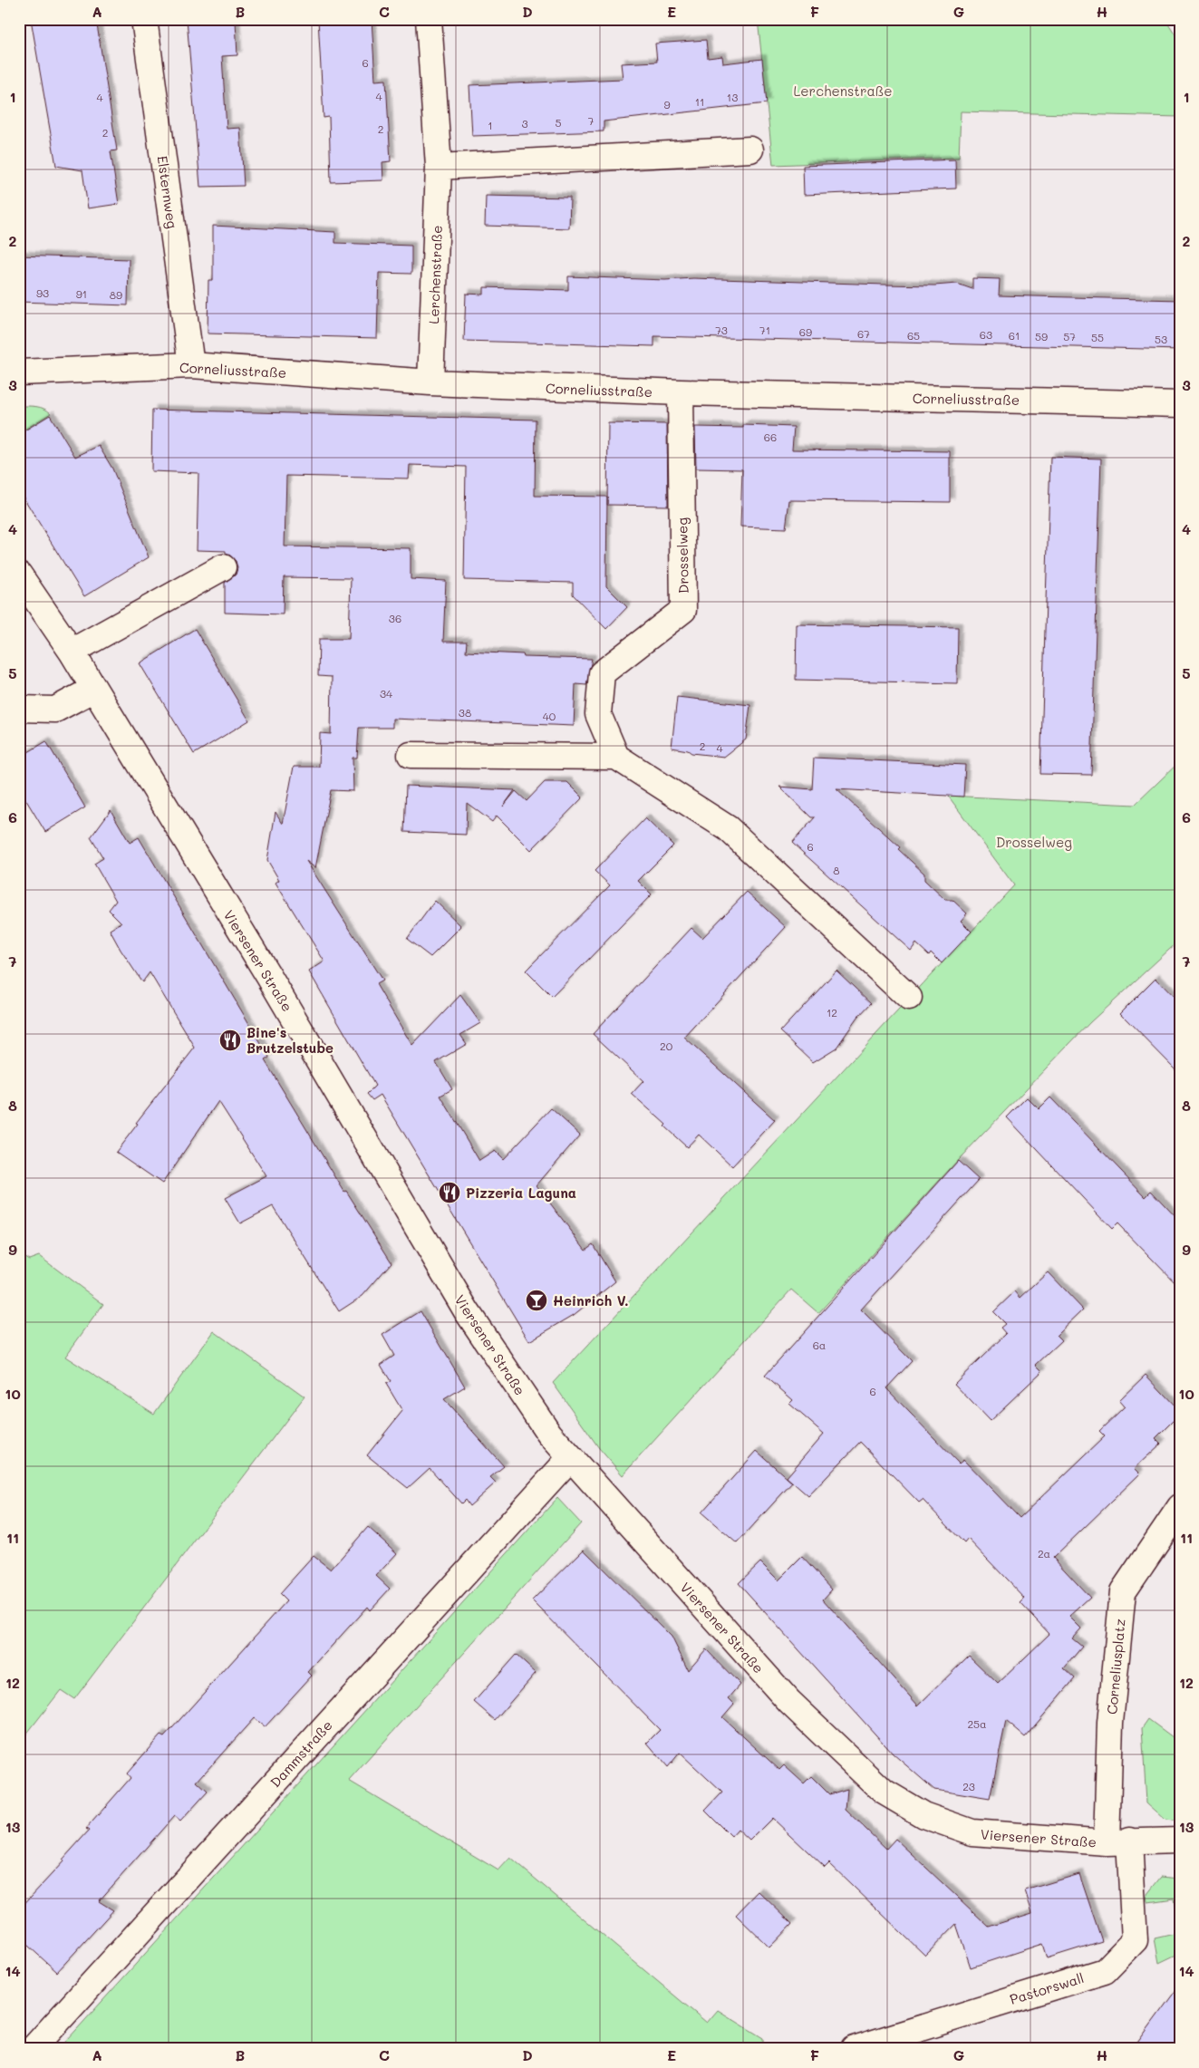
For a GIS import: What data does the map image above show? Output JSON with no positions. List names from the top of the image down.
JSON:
{
  "streets": {
    "street": [
      "Elsternweg",
      "Lerchenstraße",
      "Corneliusstraße",
      "Drosselweg",
      "Viersener Straße",
      "Corneliusplatz",
      "Dammstraße",
      "Pastorswall"
    ]
  },
  "crossings": [
    ["Elsternweg", "Corneliusstraße"],
    ["Lerchenstraße", "Corneliusstraße"],
    ["Corneliusstraße", "Drosselweg"],
    ["Viersener Straße", "Corneliusplatz"],
    ["Viersener Straße", "Dammstraße"],
    ["Viersener Straße", "Pastorswall"],
    ["Corneliusplatz", "Pastorswall"]
  ],
  "parks": ["Lerchenstraße", "Drosselweg"],
  "places": {
    "restaurant": ["Bine's Brutzelstube", "Pizzeria Laguna"],
    "bar": ["Heinrich V."]
  },
  "house_numbers": [
    "6",
    "4",
    "4",
    "13",
    "11",
    "9",
    "7",
    "5",
    "3",
    "1",
    "2",
    "2",
    "93",
    "91",
    "89",
    "73",
    "71",
    "69",
    "67",
    "63",
    "65",
    "61",
    "59",
    "57",
    "55",
    "53",
    "66",
    "36",
    "34",
    "38",
    "40",
    "2",
    "4",
    "6",
    "8",
    "12",
    "20",
    "6a",
    "6",
    "2a",
    "25a",
    "23"
  ],
  "grid": {
    "columns": [
      "A",
      "B",
      "C",
      "D",
      "E",
      "F",
      "G",
      "H"
    ],
    "rows": [
      "1",
      "2",
      "3",
      "4",
      "5",
      "6",
      "7",
      "8",
      "9",
      "10",
      "11",
      "12",
      "13",
      "14"
    ]
  }
}
